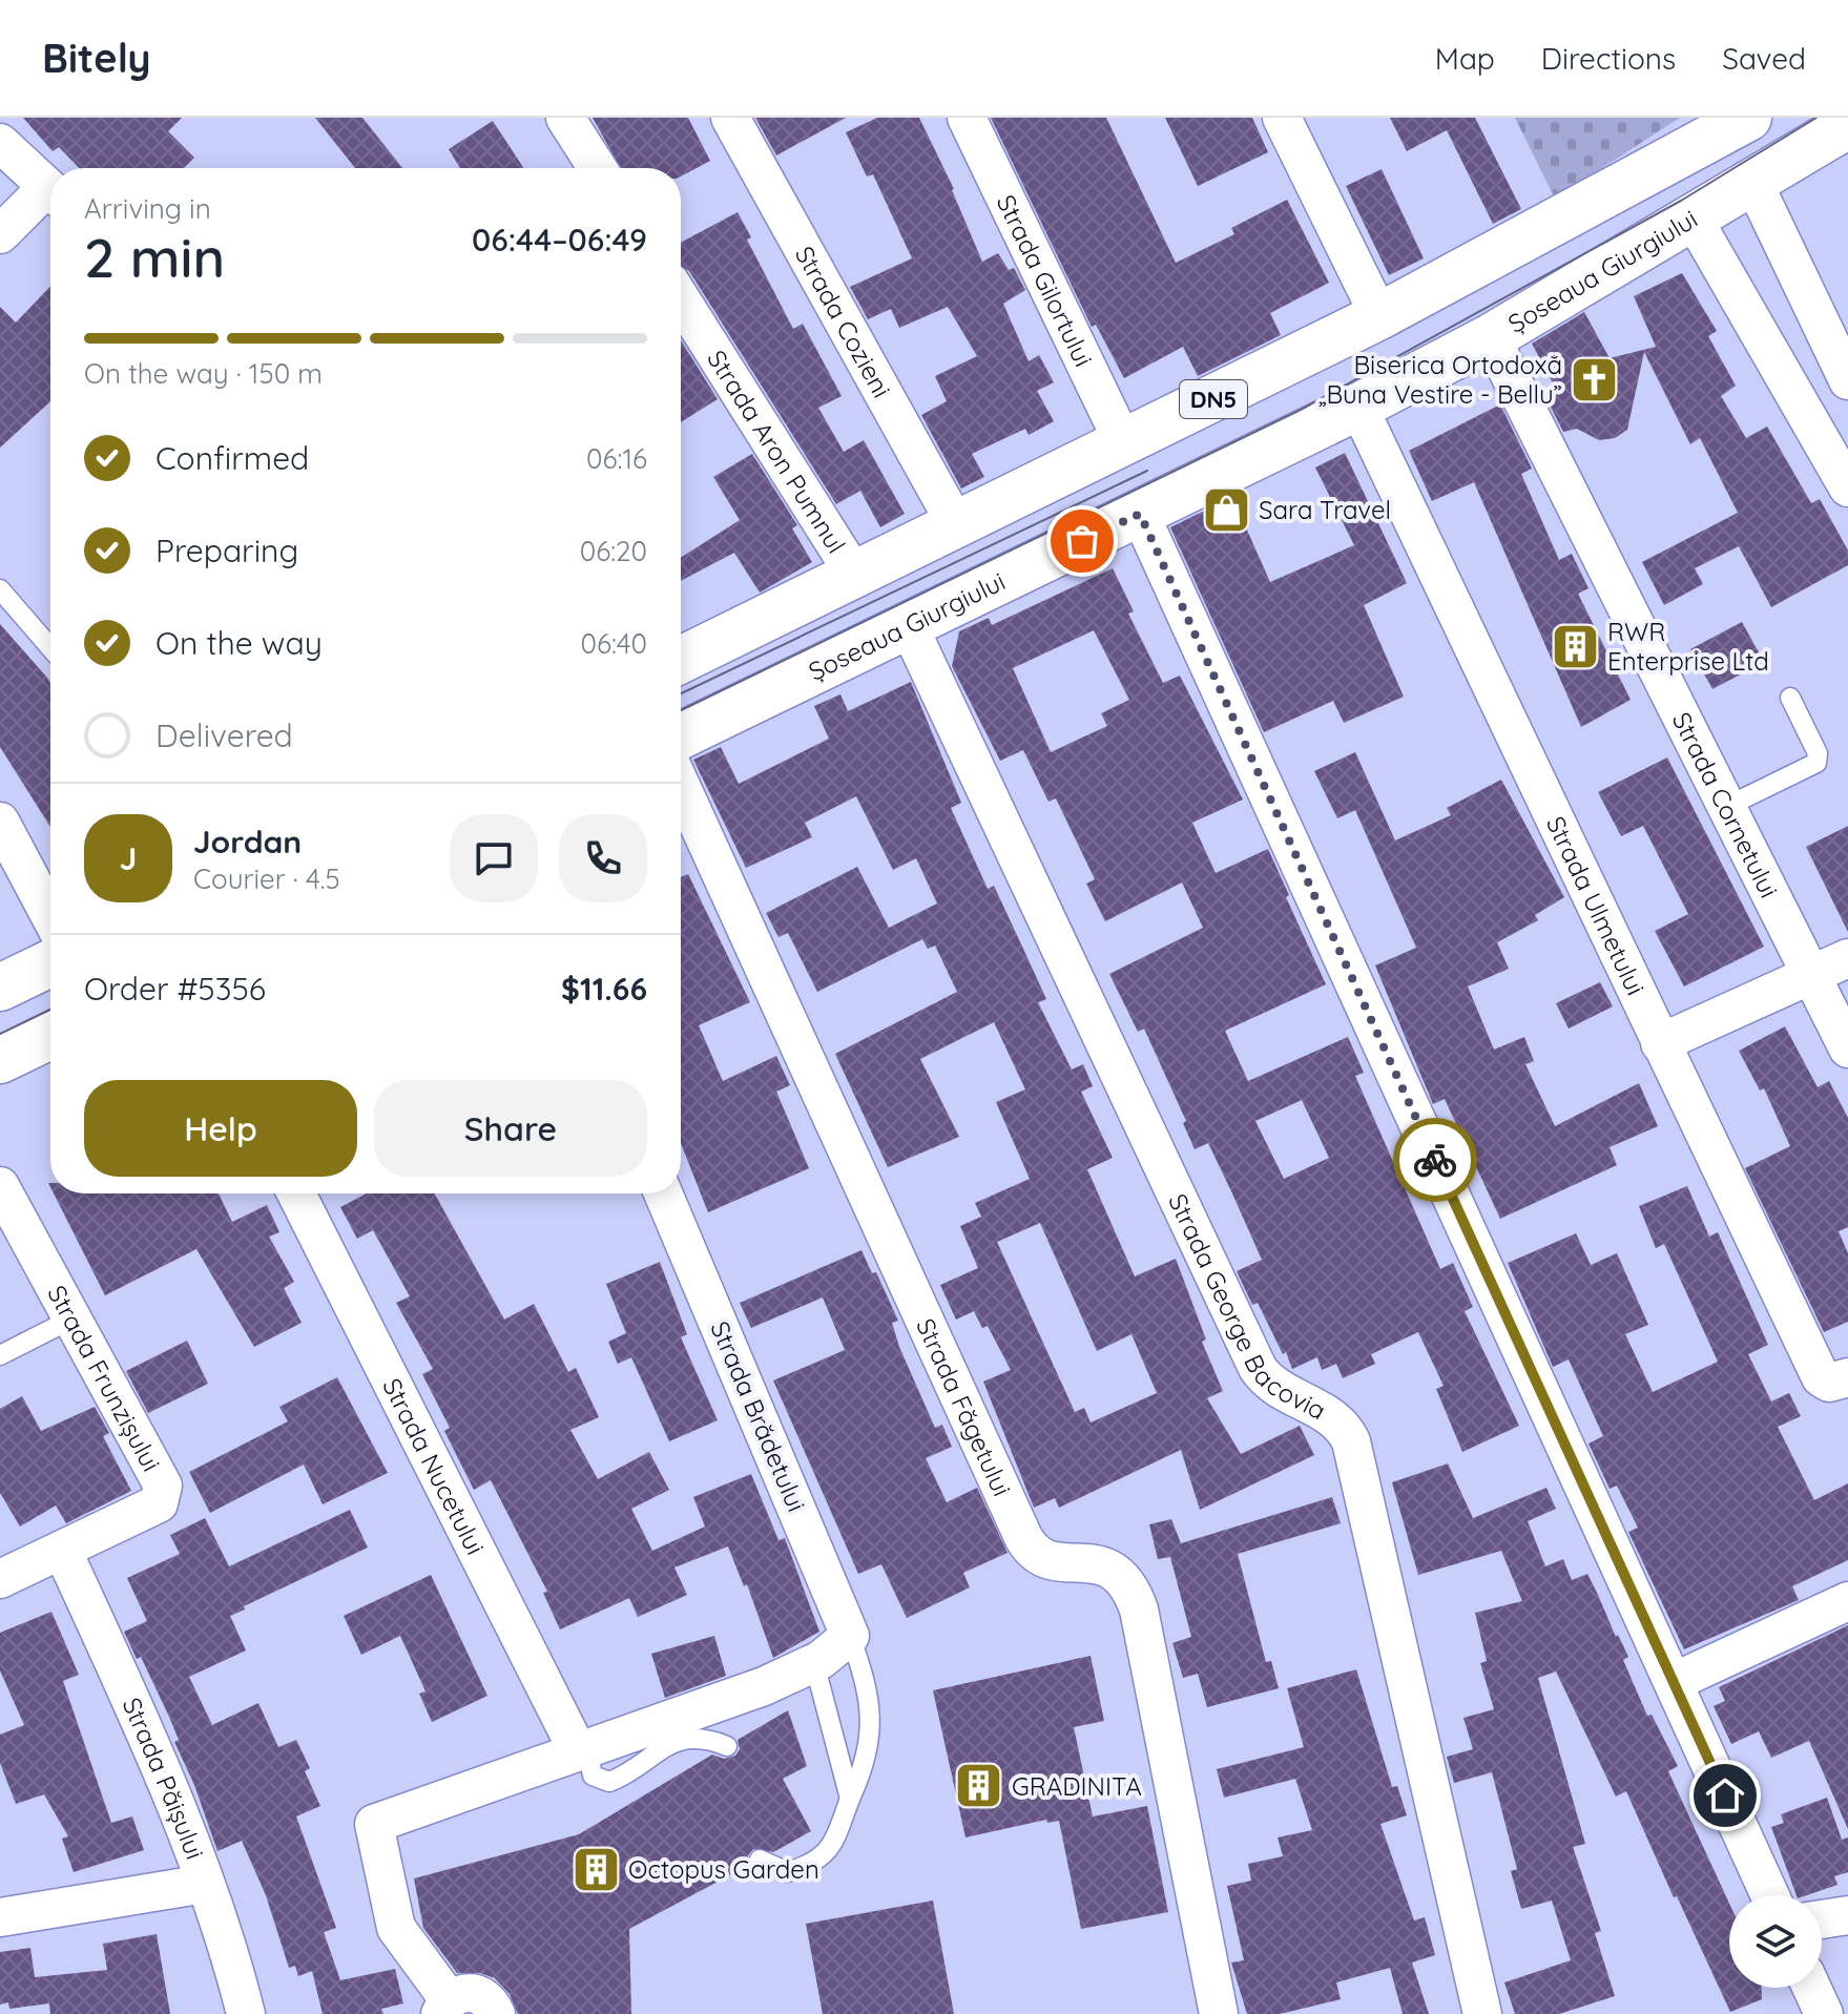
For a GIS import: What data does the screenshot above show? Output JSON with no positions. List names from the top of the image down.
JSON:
{
  "streets": {
    "main road": ["Șoseaua Giurgiului", "DN5"],
    "street": [
      "Strada Gilortului",
      "Strada Cozieni",
      "Strada Aron Pumnul",
      "Strada Cornetului",
      "Strada Ulmetului",
      "Strada George Bacovia",
      "Strada Frunzișului",
      "Strada Făgetului",
      "Strada Brădetului",
      "Strada Nucetului",
      "Strada Păișului"
    ]
  },
  "crossings": [
    ["Șoseaua Giurgiului", "Strada Cornetului"],
    ["Șoseaua Giurgiului", "Strada Ulmetului"],
    ["Șoseaua Giurgiului", "Strada George Bacovia"],
    ["Strada Gilortului", "DN5"],
    ["Strada Cozieni", "DN5"],
    ["DN5", "Strada Aron Pumnul"],
    ["Strada Frunzișului", "Strada Păișului"]
  ],
  "places": {
    "church": ["Biserica Ortodoxă „Buna Vestire - Bellu”"],
    "shop": ["Sara Travel"],
    "building": ["RWR Enterprise Ltd", "GRADINITA", "Octopus Garden"]
  },
  "page": {
    "header": "Bitely",
    "nav": ["Map", "Directions", "Saved"],
    "heading": ["2 min", "Arriving in", "06:44–06:49"],
    "panel": [
      "Jordan",
      "Courier · 4.5",
      "Order #5356",
      "$11.66"
    ],
    "bar": "On the way · 150 m",
    "list": [
      ["Confirmed", "06:16"],
      ["Preparing", "06:20"],
      ["On the way", "06:40"],
      "Delivered"
    ],
    "round": "J",
    "buttons": ["Help", "Share"]
  }
}
